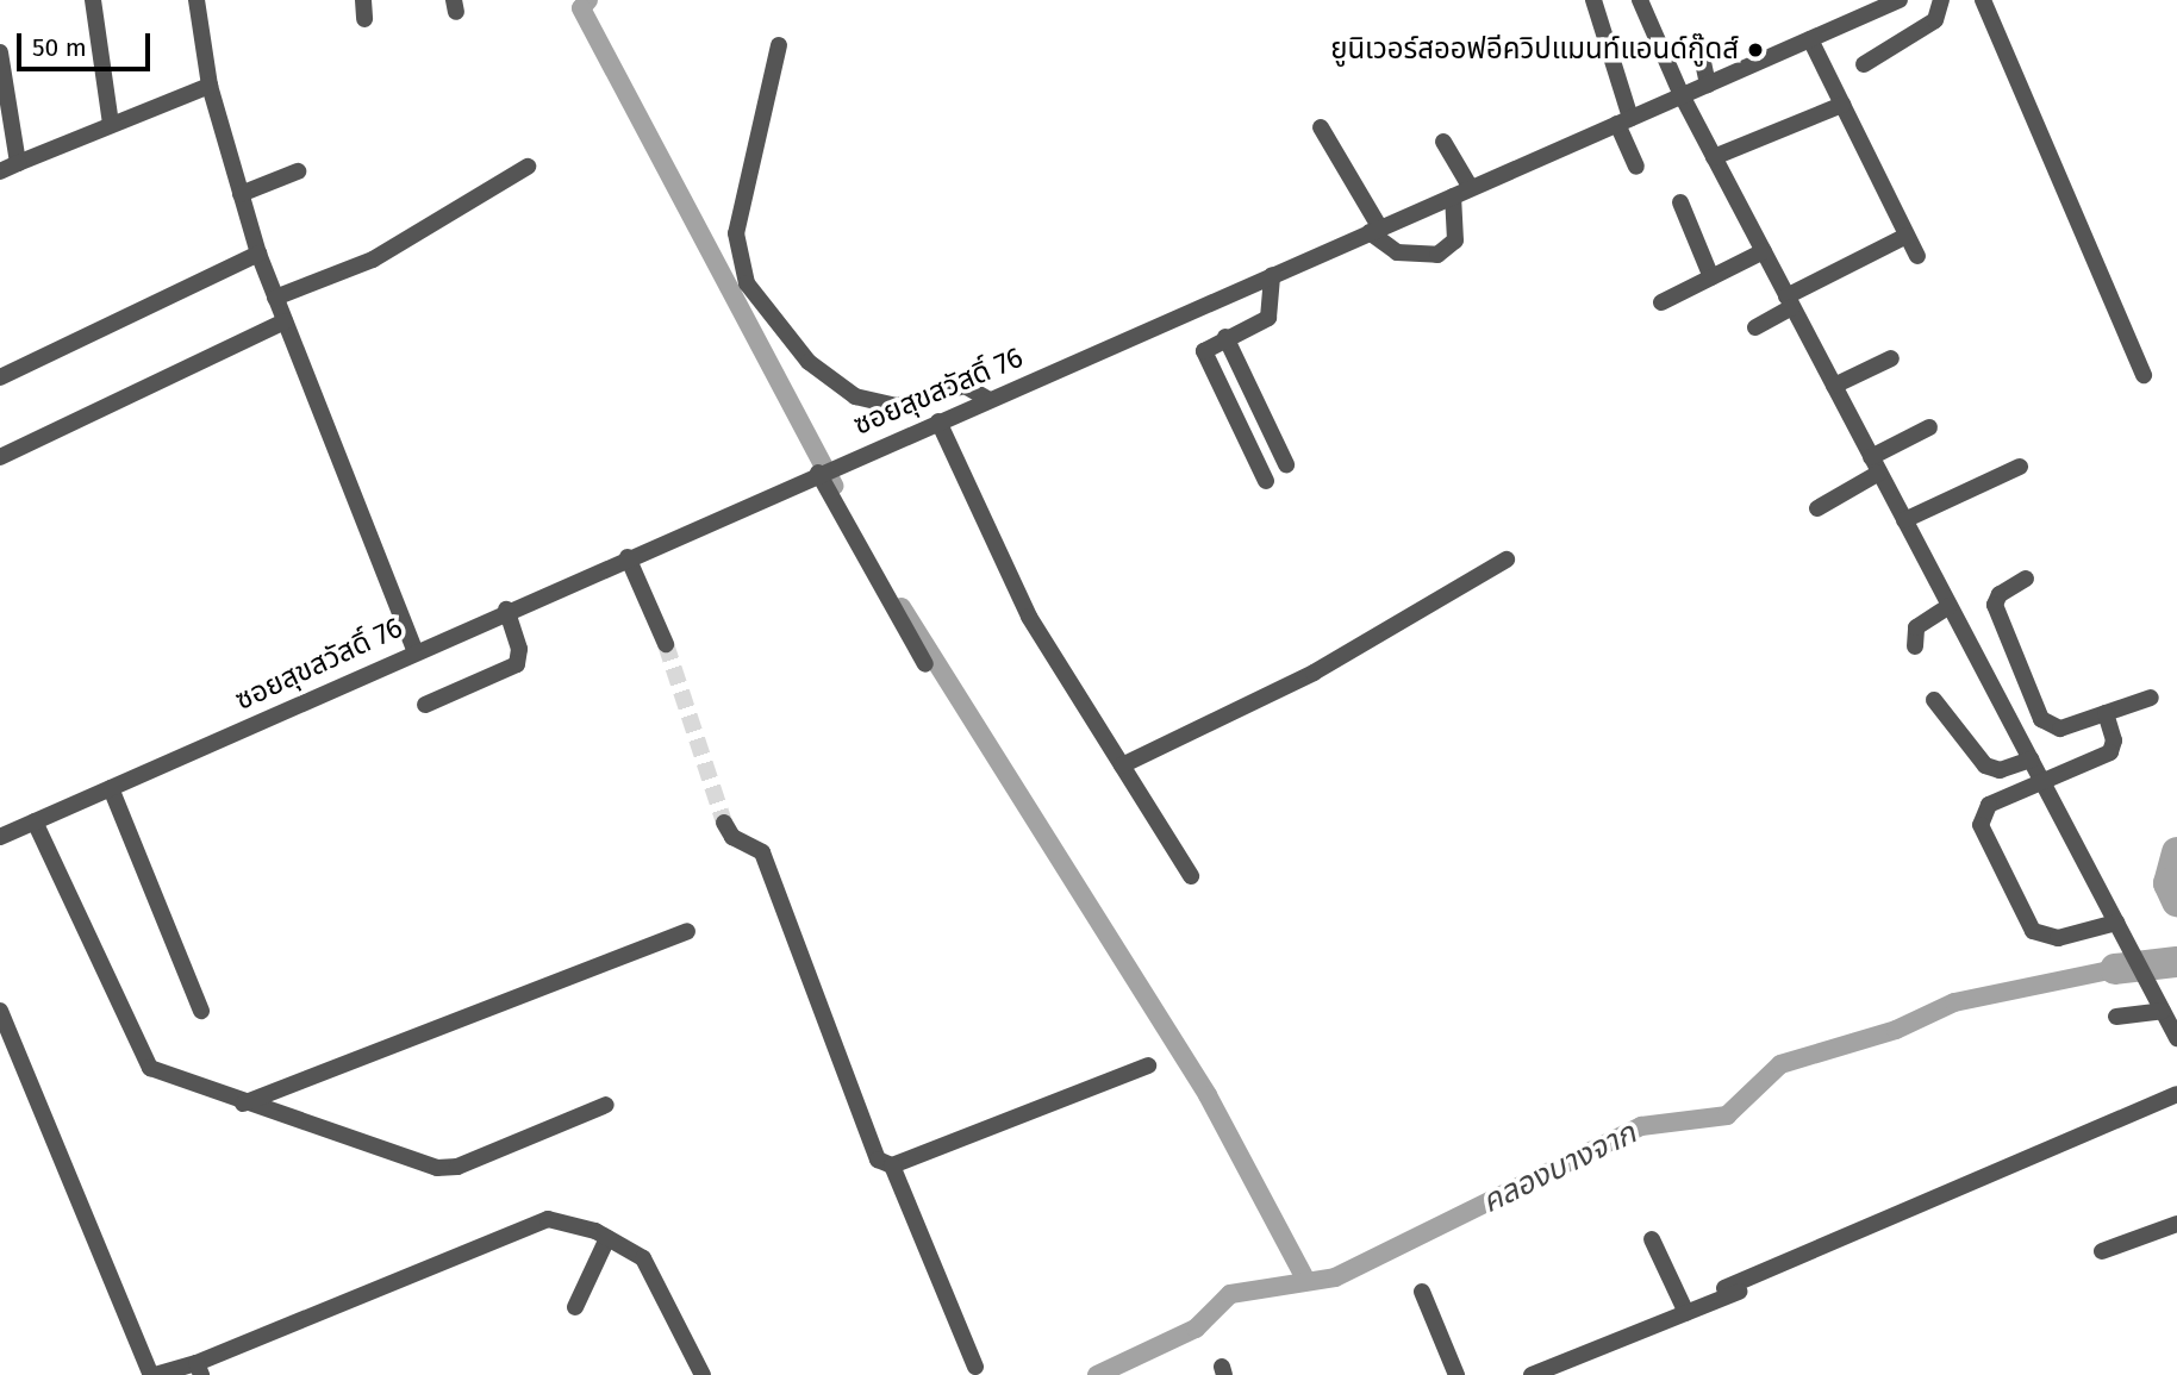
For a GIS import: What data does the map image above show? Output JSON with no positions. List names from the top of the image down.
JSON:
{
  "streets": {
    "street": ["ซอยสุขสวัสดิ์ 76"]
  },
  "water": ["คลองบางจาก"],
  "places": ["ยูนิเวอร์สออฟอีควิปแมนท์แอนด์กู๊ดส์"],
  "scale_bar": "50 m"
}
